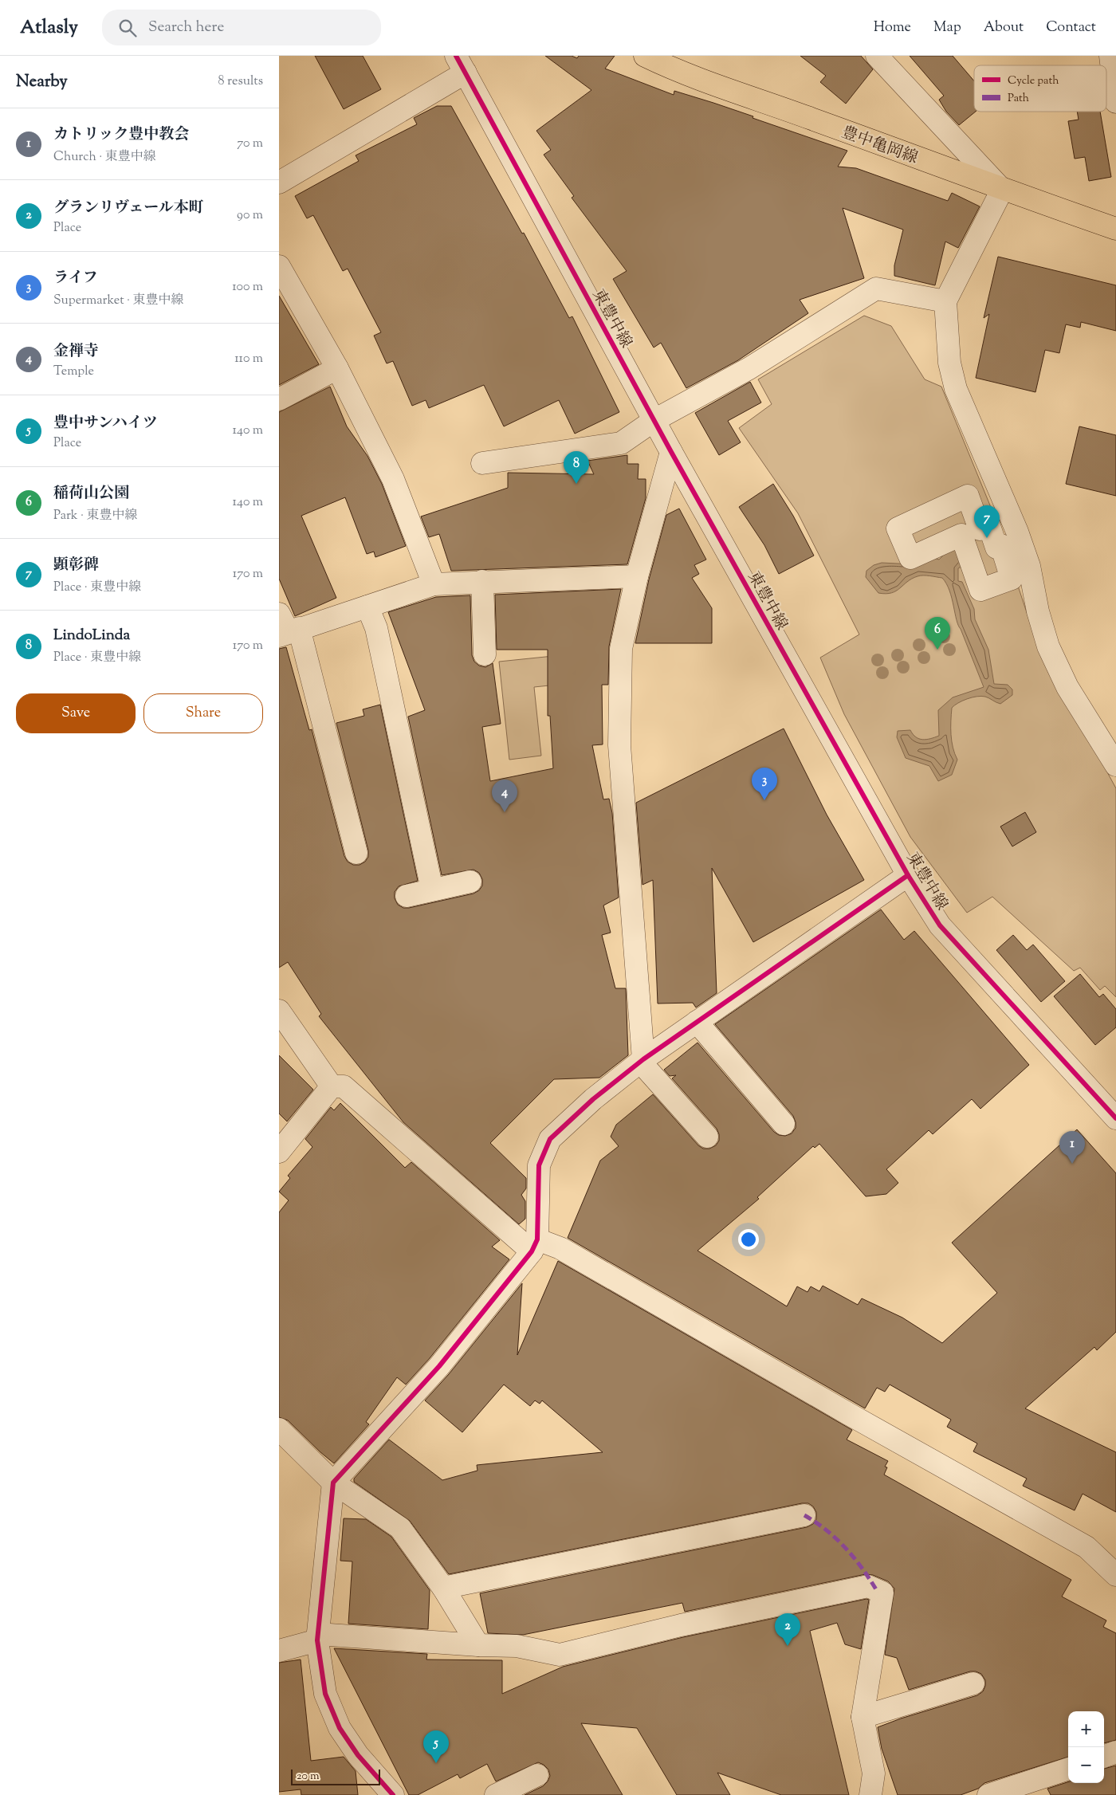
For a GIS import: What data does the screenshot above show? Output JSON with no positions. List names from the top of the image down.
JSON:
{
  "streets": {
    "main road": ["豊中亀岡線"],
    "street": ["東豊中線"]
  },
  "legend": ["Cycle path", "Path"],
  "scale_bar": "20 m",
  "page": {
    "header": "Atlasly",
    "search": "Search here",
    "nav": [
      "Home",
      "Map",
      "About",
      "Contact"
    ],
    "heading": ["Nearby", "8 results"],
    "list": [
      {
        "mark": "1",
        "name": "カトリック豊中教会",
        "note": "Church · 東豊中線",
        "value": "70 m"
      },
      {
        "mark": "2",
        "name": "グランリヴェール本町",
        "note": "Place",
        "value": "90 m"
      },
      {
        "mark": "3",
        "name": "ライフ",
        "note": "Supermarket · 東豊中線",
        "value": "100 m"
      },
      {
        "mark": "4",
        "name": "金禅寺",
        "note": "Temple",
        "value": "110 m"
      },
      {
        "mark": "5",
        "name": "豊中サンハイツ",
        "note": "Place",
        "value": "140 m"
      },
      {
        "mark": "6",
        "name": "稲荷山公園",
        "note": "Park · 東豊中線",
        "value": "140 m"
      },
      {
        "mark": "7",
        "name": "顕彰碑",
        "note": "Place · 東豊中線",
        "value": "170 m"
      },
      {
        "mark": "8",
        "name": "LindoLinda",
        "note": "Place · 東豊中線",
        "value": "170 m"
      }
    ],
    "pins": [
      "8",
      "7",
      "6",
      "3",
      "4",
      "1",
      "2",
      "5"
    ],
    "buttons": ["Save", "Share"],
    "map_buttons": ["+", "−"],
    "scale": "20 m"
  }
}
